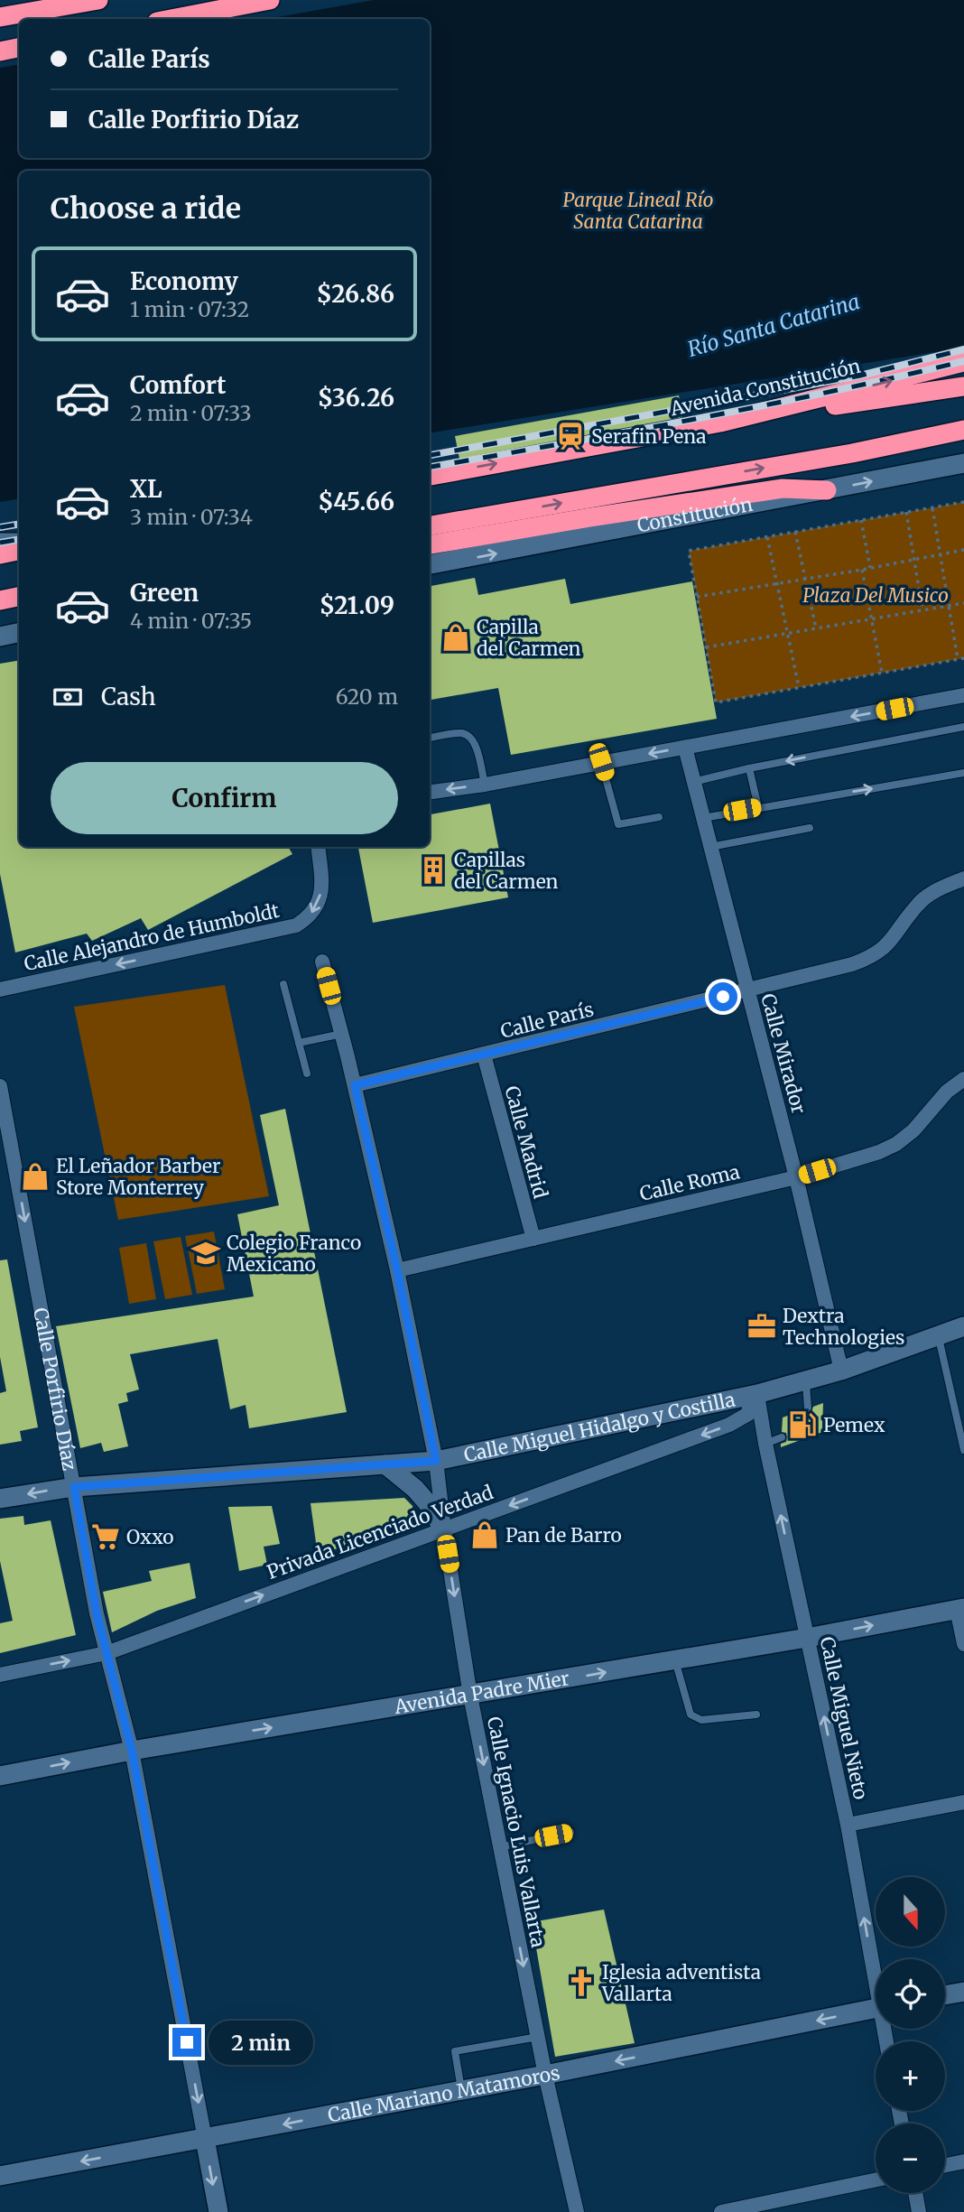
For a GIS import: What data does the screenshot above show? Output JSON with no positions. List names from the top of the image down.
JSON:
{
  "streets": {
    "highway": ["Avenida Constitución"],
    "street": [
      "Constitución",
      "Calle Alejandro de Humboldt",
      "Calle París",
      "Calle Mirador",
      "Calle Madrid",
      "Calle Roma",
      "Calle Porfirio Díaz",
      "Calle Miguel Hidalgo y Costilla",
      "Privada Licenciado Verdad",
      "Avenida Padre Mier",
      "Calle Miguel Nieto",
      "Calle Ignacio Luis Vallarta",
      "Calle Mariano Matamoros"
    ]
  },
  "crossings": [
    ["Calle París", "Calle Mirador"],
    ["Calle París", "Calle Madrid"],
    ["Calle París", "Calle Ignacio Luis Vallarta"],
    ["Calle Mirador", "Calle Roma"],
    ["Calle Mirador", "Calle Miguel Hidalgo y Costilla"],
    ["Calle Madrid", "Calle Roma"],
    ["Calle Roma", "Calle Ignacio Luis Vallarta"],
    ["Calle Porfirio Díaz", "Calle Miguel Hidalgo y Costilla"],
    ["Calle Porfirio Díaz", "Privada Licenciado Verdad"],
    ["Calle Porfirio Díaz", "Avenida Padre Mier"],
    ["Calle Porfirio Díaz", "Calle Mariano Matamoros"],
    ["Calle Miguel Hidalgo y Costilla", "Privada Licenciado Verdad"],
    ["Calle Miguel Hidalgo y Costilla", "Calle Miguel Nieto"],
    ["Calle Miguel Hidalgo y Costilla", "Calle Ignacio Luis Vallarta"],
    ["Privada Licenciado Verdad", "Calle Miguel Nieto"],
    ["Privada Licenciado Verdad", "Calle Ignacio Luis Vallarta"],
    ["Avenida Padre Mier", "Calle Miguel Nieto"],
    ["Avenida Padre Mier", "Calle Ignacio Luis Vallarta"],
    ["Calle Ignacio Luis Vallarta", "Calle Mariano Matamoros"]
  ],
  "one_way": [
    "Constitución",
    "Calle Alejandro de Humboldt",
    "Calle Porfirio Díaz",
    "Avenida Padre Mier",
    "Calle Miguel Nieto",
    "Calle Ignacio Luis Vallarta",
    "Calle Mariano Matamoros"
  ],
  "water": ["Río Santa Catarina"],
  "parks": ["Parque Lineal Río Santa Catarina", "Plaza Del Musico"],
  "places": {
    "station": ["Serafin Pena"],
    "shop": ["Capilla del Carmen", "El Leñador Barber Store Monterrey", "Pan de Barro"],
    "building": ["Capillas del Carmen"],
    "school or university": ["Colegio Franco Mexicano"],
    "office": ["Dextra Technologies"],
    "fuel station": ["Pemex"],
    "supermarket": ["Oxxo"],
    "church": ["Iglesia adventista Vallarta"]
  },
  "north": "bottom",
  "page": {
    "banner": ["Calle París", "Calle Porfirio Díaz"],
    "heading": "Choose a ride",
    "list": [
      {
        "name": "Economy",
        "note": "1 min · 07:32",
        "value": "$26.86"
      },
      {
        "name": "Comfort",
        "note": "2 min · 07:33",
        "value": "$36.26"
      },
      {
        "name": "XL",
        "note": "3 min · 07:34",
        "value": "$45.66"
      },
      {
        "name": "Green",
        "note": "4 min · 07:35",
        "value": "$21.09"
      }
    ],
    "pay": ["Cash", "620 m"],
    "buttons": "Confirm",
    "map_buttons": ["+", "−"],
    "bubble": "2 min"
  }
}
